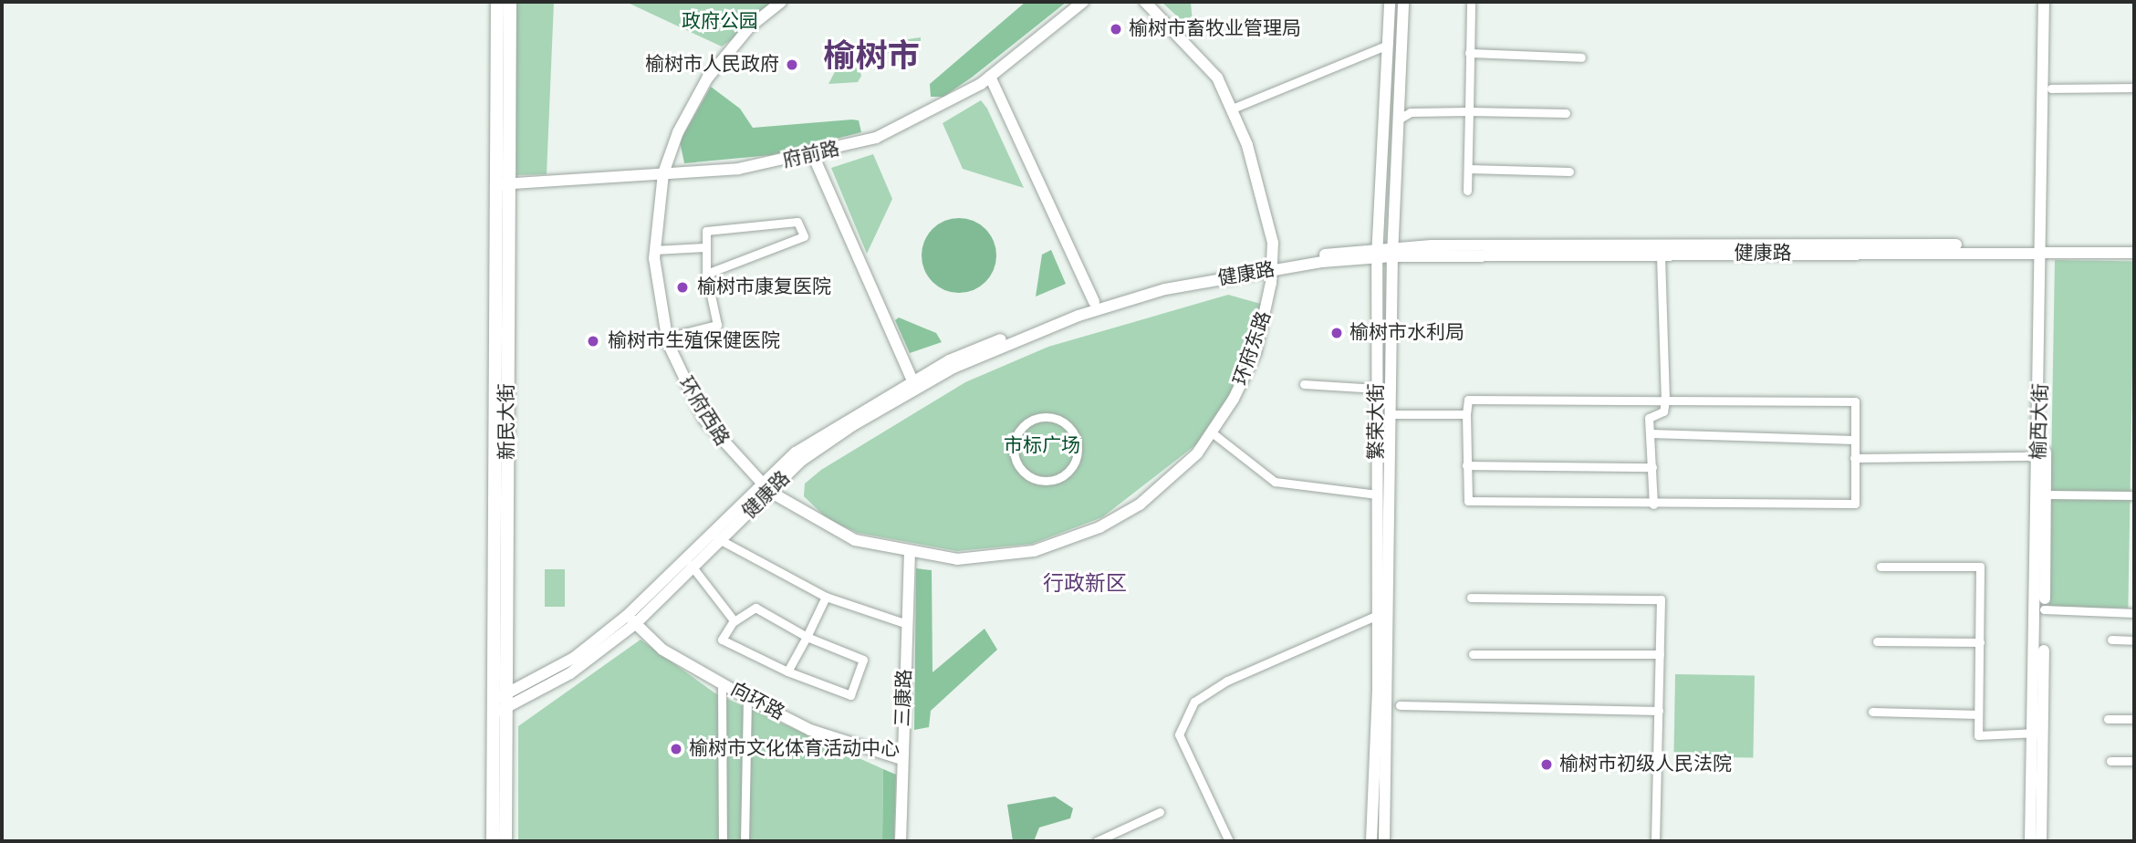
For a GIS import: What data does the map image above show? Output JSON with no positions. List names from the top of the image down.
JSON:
{
  "streets": {
    "main road": [
      "府前路",
      "健康路",
      "环府东路",
      "环府西路",
      "新民大街",
      "繁荣大街",
      "榆西大街",
      "三康路",
      "向环路"
    ]
  },
  "crossings": [
    ["府前路", "环府西路"],
    ["府前路", "新民大街"],
    ["健康路", "环府东路"],
    ["健康路", "环府西路"],
    ["健康路", "新民大街"],
    ["健康路", "繁荣大街"],
    ["健康路", "榆西大街"],
    ["健康路", "向环路"],
    ["环府东路", "环府西路"],
    ["环府西路", "三康路"],
    ["三康路", "向环路"]
  ],
  "districts": ["榆树市", "行政新区"],
  "parks": ["政府公园", "市标广场"],
  "places": [
    "榆树市畜牧业管理局",
    "榆树市人民政府",
    "榆树市康复医院",
    "榆树市水利局",
    "榆树市生殖保健医院",
    "榆树市文化体育活动中心",
    "榆树市初级人民法院"
  ]
}
